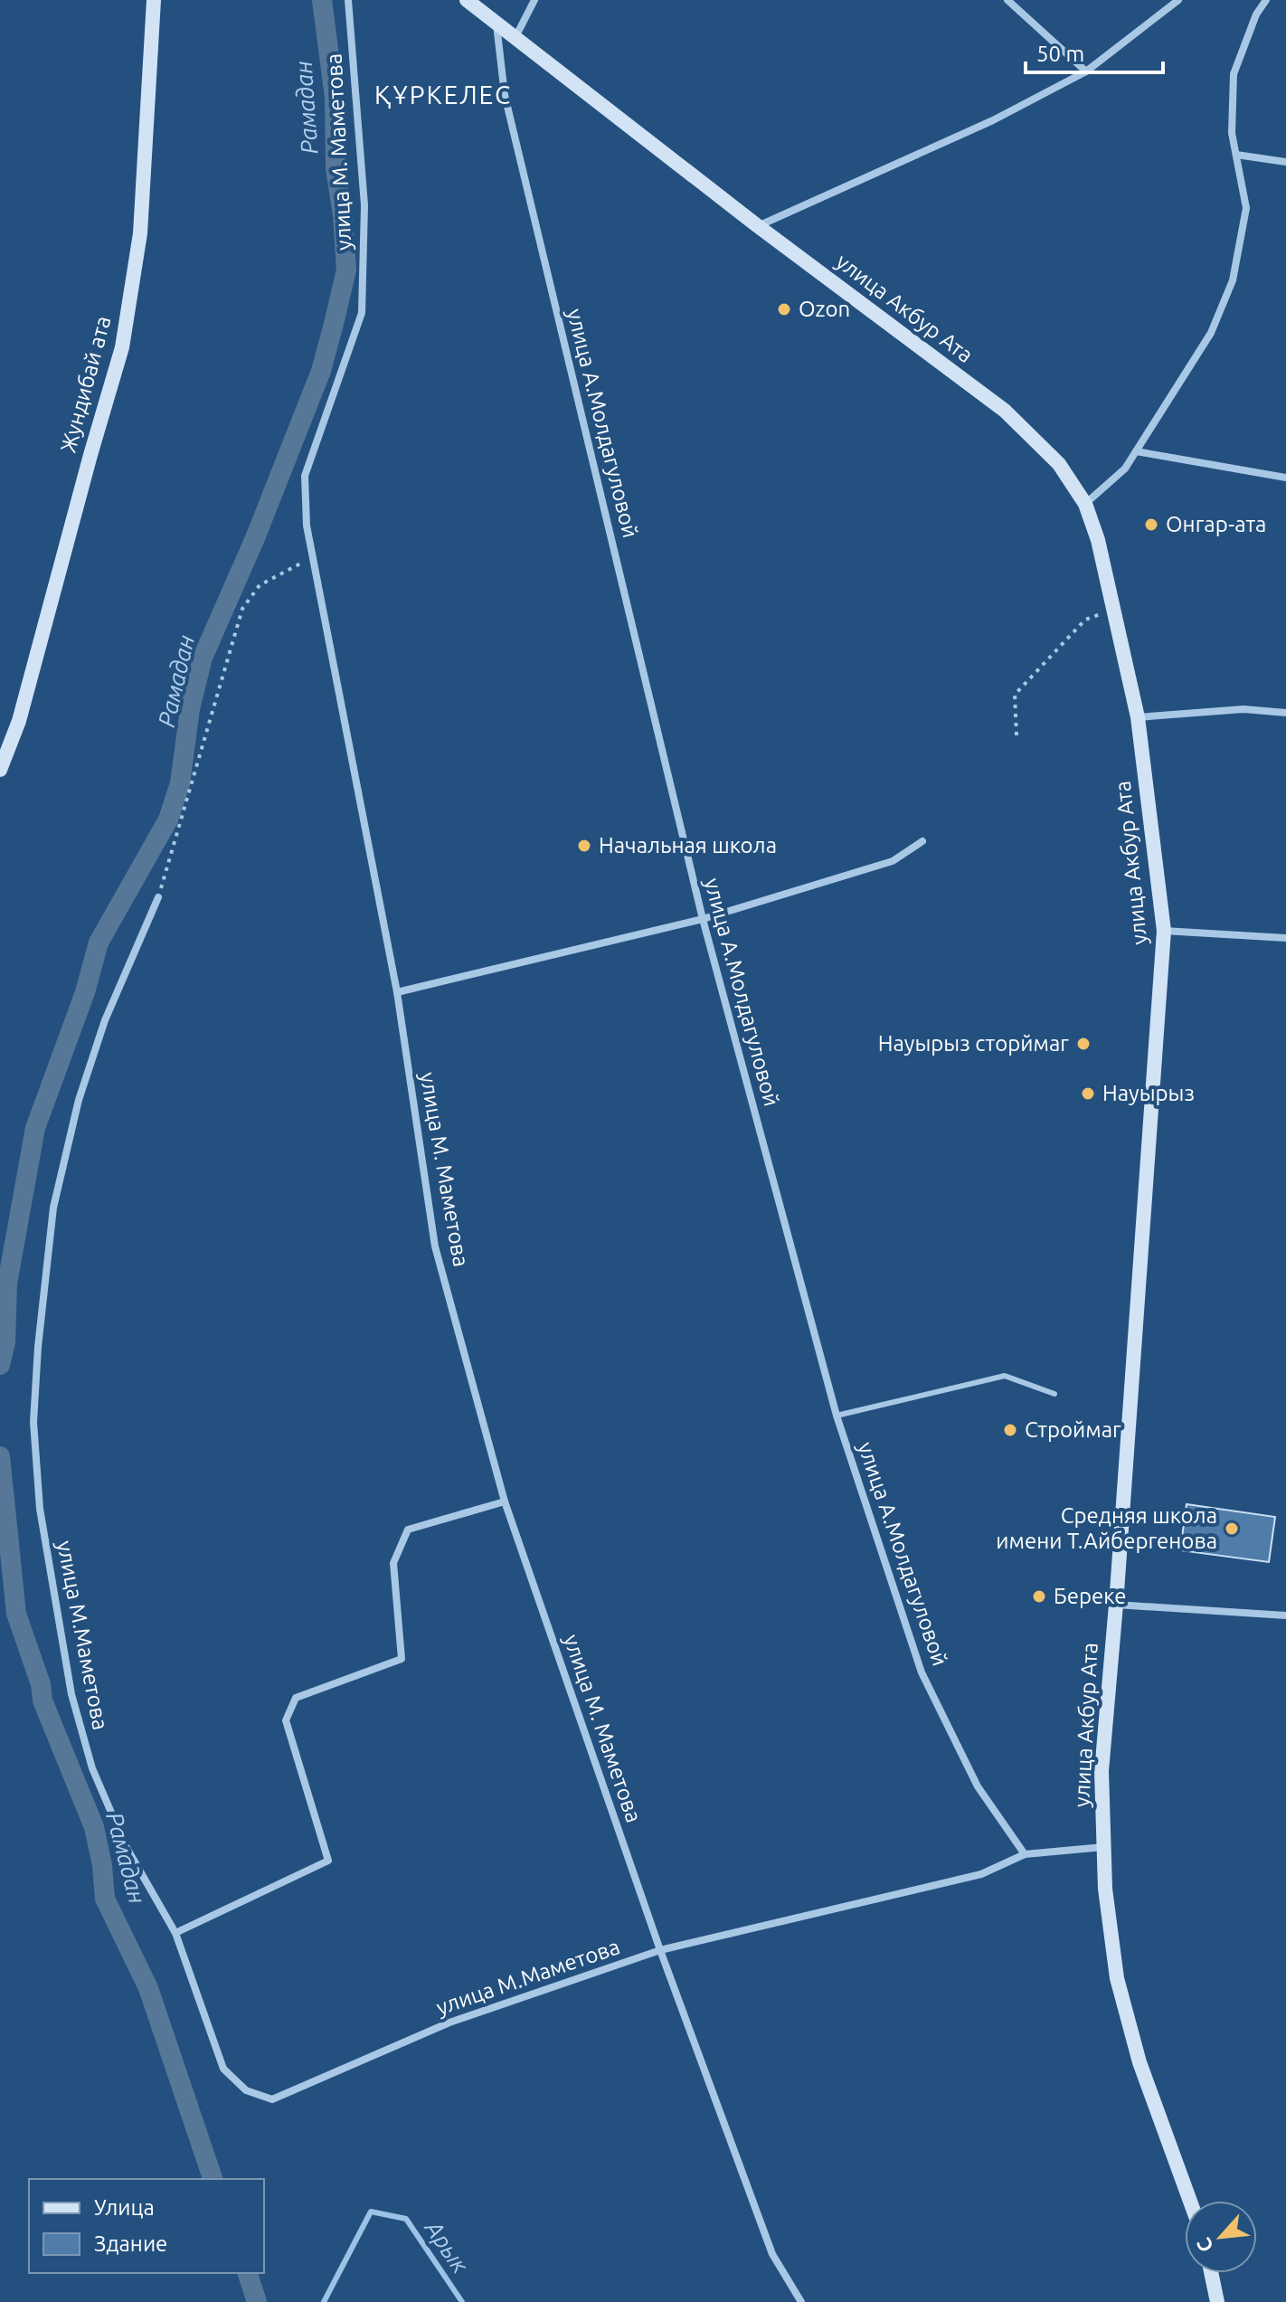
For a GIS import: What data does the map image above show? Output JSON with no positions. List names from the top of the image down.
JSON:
{
  "streets": {
    "main road": ["улица Акбур Ата", "Жундибай ата"],
    "street": ["улица М. Маметова", "улица А.Молдагуловой", "улица М.Маметова"]
  },
  "crossings": [
    ["улица М. Маметова", "улица М.Маметова"],
    ["улица Акбур Ата", "улица А.Молдагуловой"]
  ],
  "districts": ["ҚҰРКЕЛЕС"],
  "water": ["Рамадан", "Арык"],
  "places": [
    "Ozon",
    "Онгар-ата",
    "Начальная школа",
    "Науырыз сторймаг",
    "Науырыз",
    "Строймаг",
    "Средняя школа имени Т.Айбергенова",
    "Береке"
  ],
  "legend": ["Улица", "Здание"],
  "scale_bar": "50 m",
  "north": "bottom left"
}
